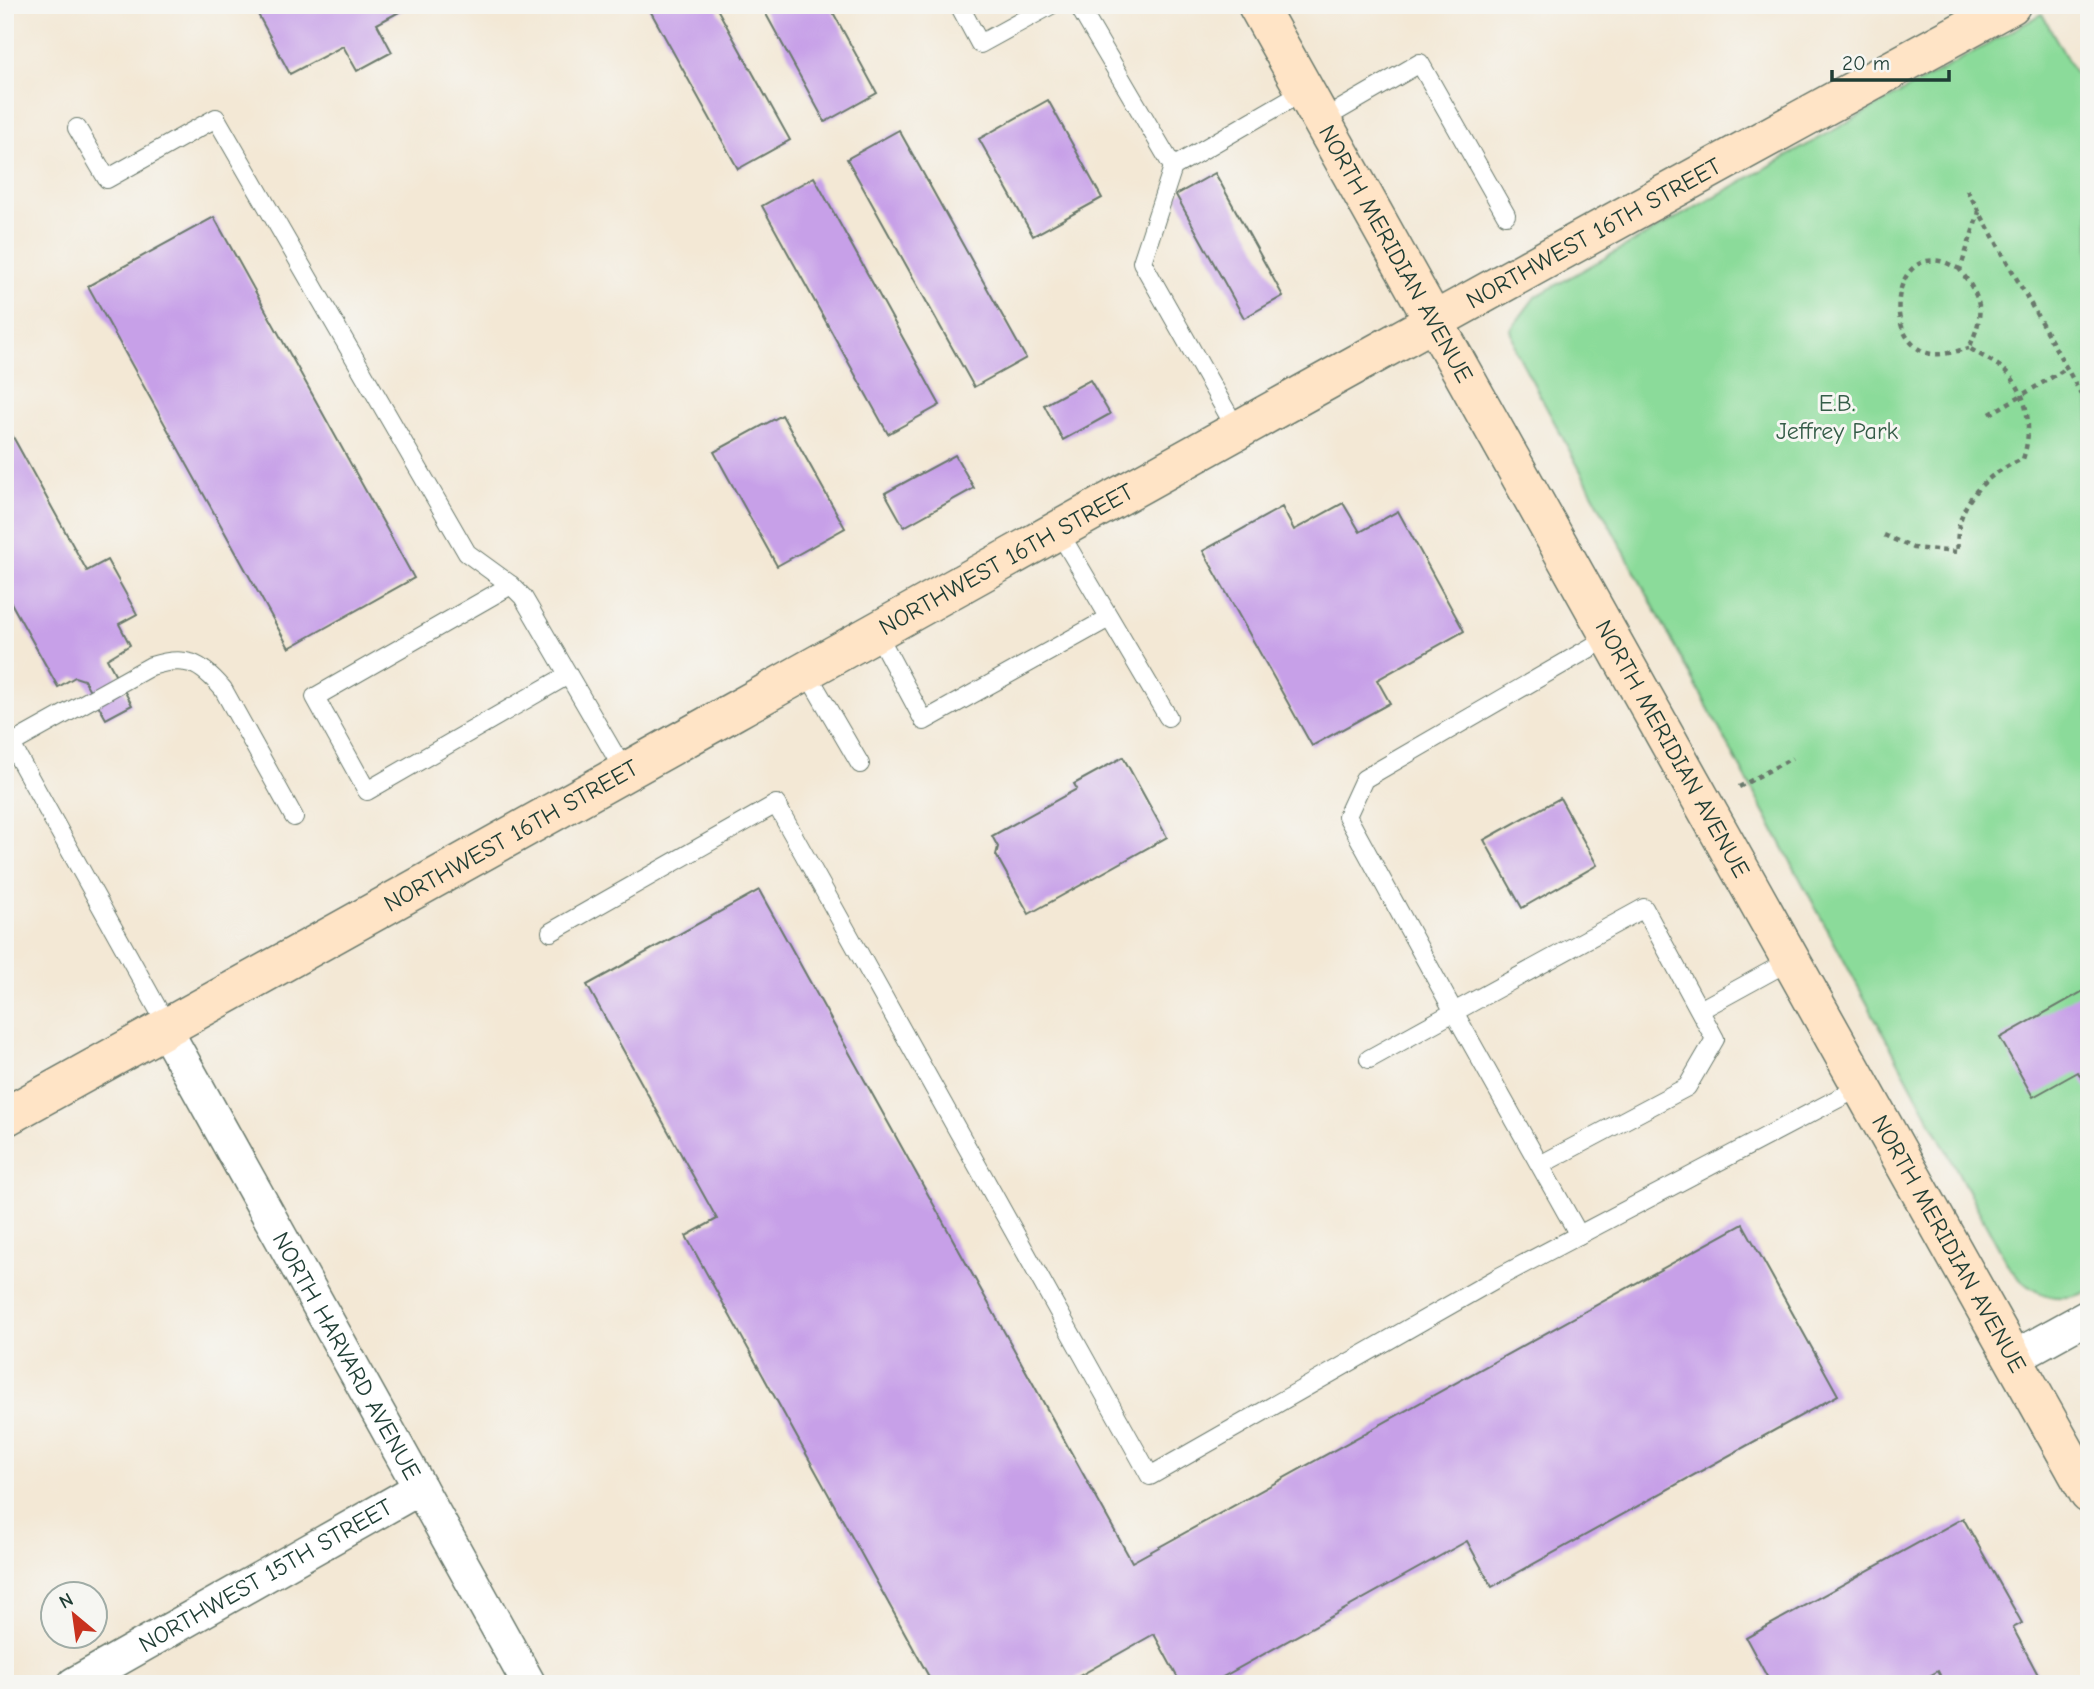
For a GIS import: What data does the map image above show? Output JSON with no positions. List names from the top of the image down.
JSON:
{
  "streets": {
    "street": [
      "NORTHWEST 16TH STREET",
      "NORTH MERIDIAN AVENUE",
      "NORTH HARVARD AVENUE",
      "NORTHWEST 15TH STREET"
    ]
  },
  "crossings": [
    ["NORTHWEST 16TH STREET", "NORTH MERIDIAN AVENUE"],
    ["NORTHWEST 16TH STREET", "NORTH HARVARD AVENUE"],
    ["NORTH HARVARD AVENUE", "NORTHWEST 15TH STREET"]
  ],
  "parks": ["E.B. Jeffrey Park"],
  "scale_bar": "20 m",
  "north": "top left"
}
